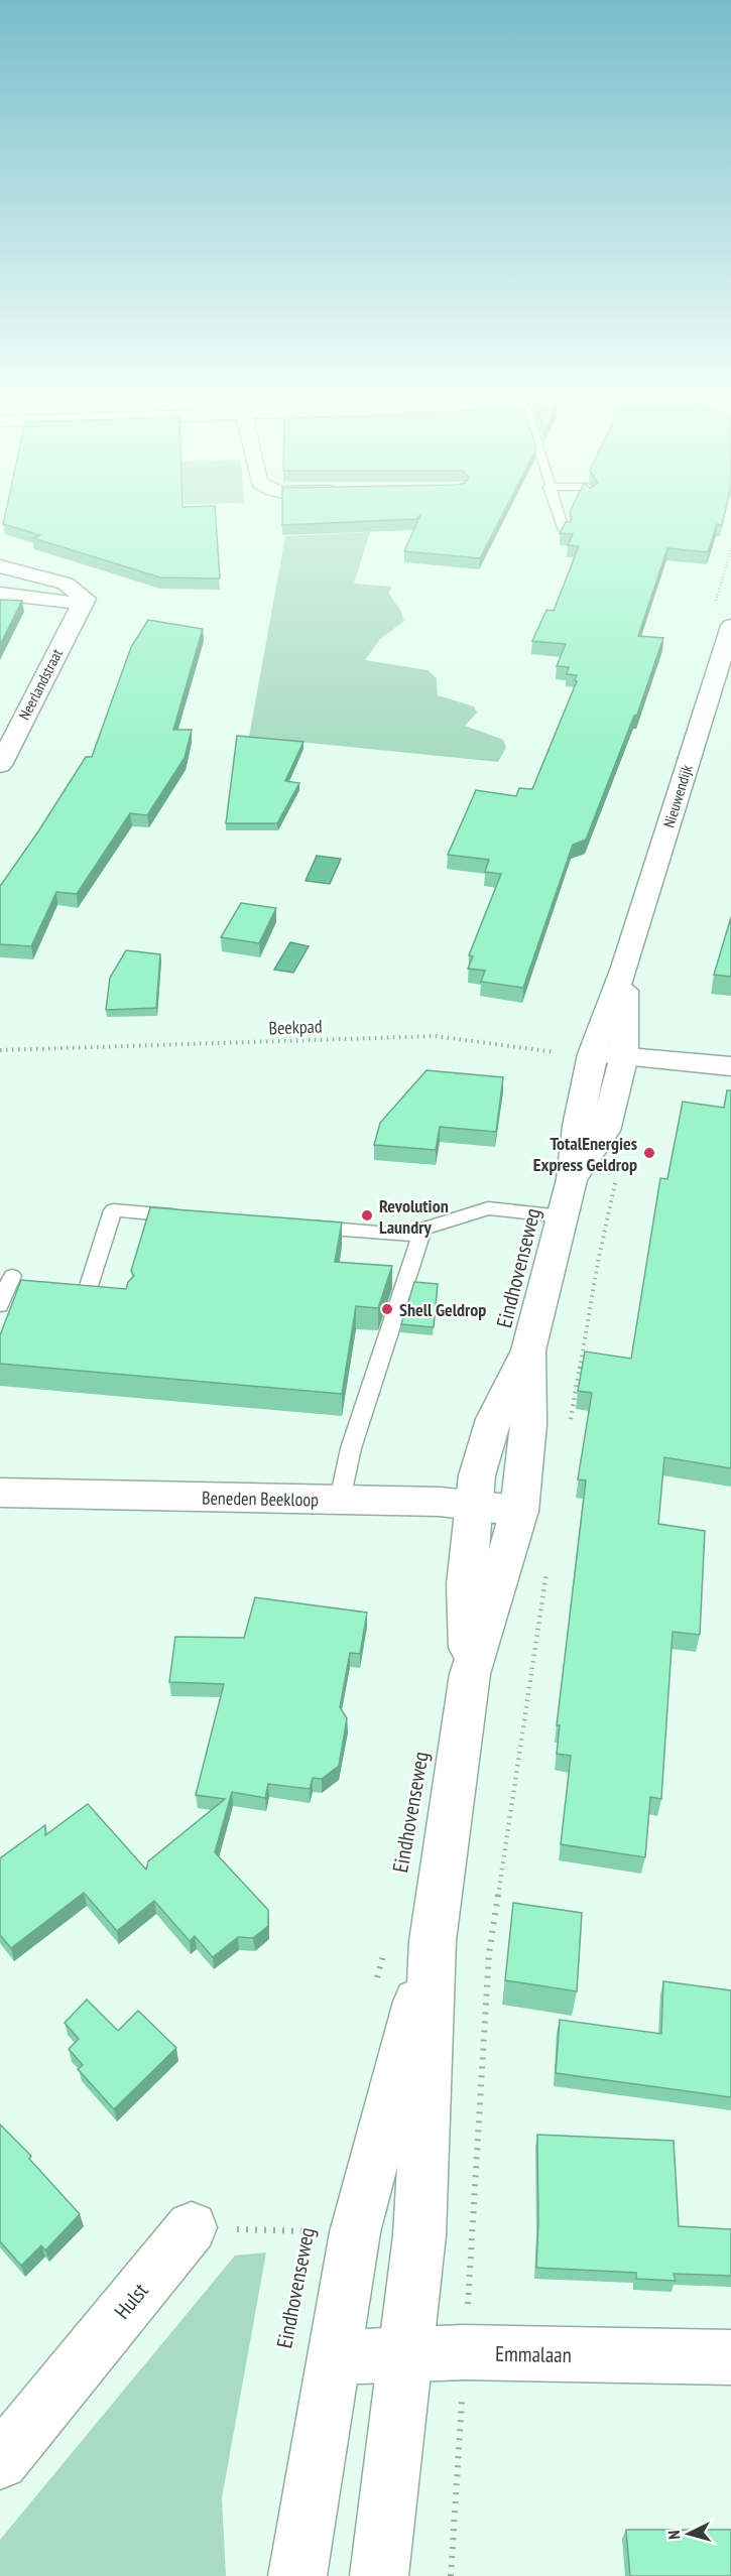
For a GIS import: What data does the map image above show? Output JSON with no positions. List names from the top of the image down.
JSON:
{
  "streets": {
    "main road": [
      "Neerlandstraat",
      "Nieuwendijk",
      "Eindhovenseweg",
      "Beneden Beekloop",
      "Hulst",
      "Emmalaan"
    ],
    "path": ["Beekpad"]
  },
  "crossings": [
    ["Nieuwendijk", "Beekpad"],
    ["Nieuwendijk", "Eindhovenseweg"],
    ["Beekpad", "Eindhovenseweg"],
    ["Eindhovenseweg", "Beneden Beekloop"],
    ["Eindhovenseweg", "Emmalaan"]
  ],
  "places": ["TotalEnergies Express Geldrop", "Revolution Laundry", "Shell Geldrop"],
  "north": "left"
}
